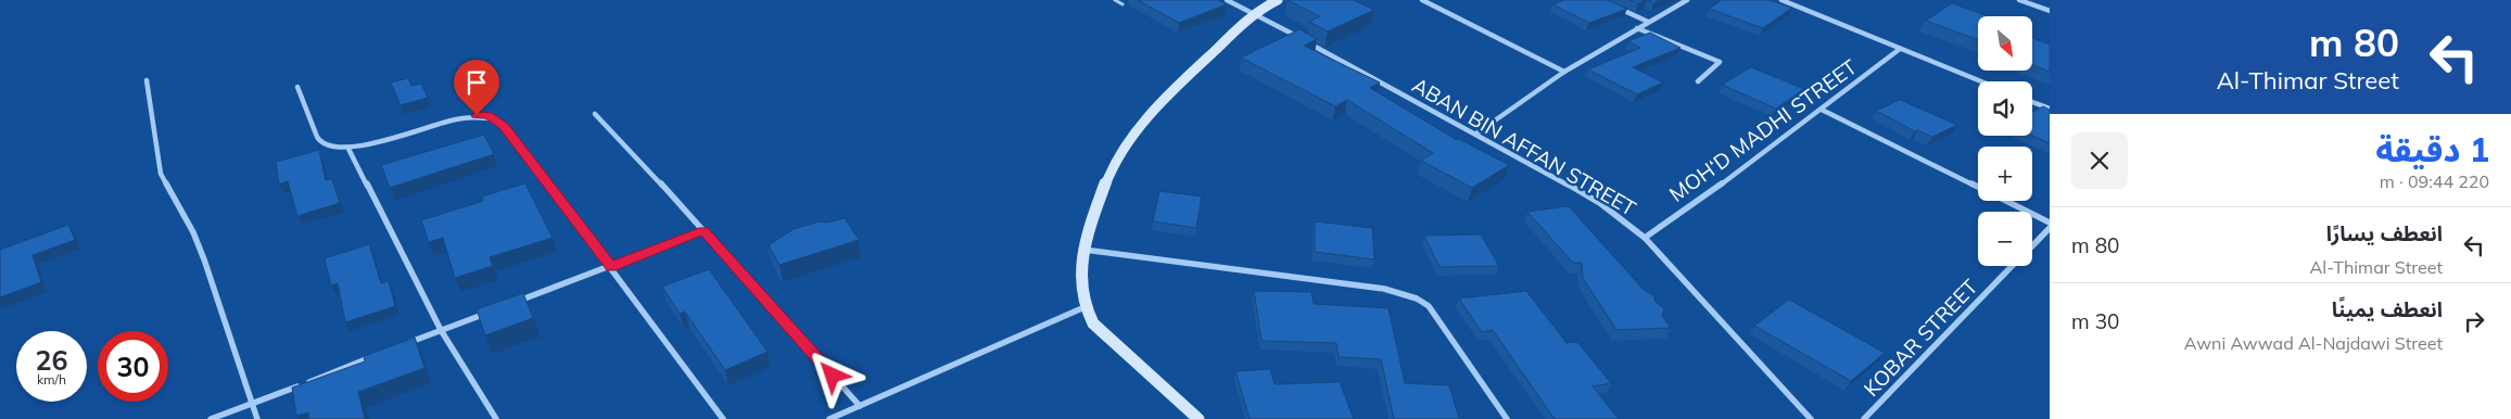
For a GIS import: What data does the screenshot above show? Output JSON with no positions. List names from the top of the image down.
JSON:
{
  "streets": {
    "street": ["MOH‘D MADHI STREET", "ABAN BIN AFFAN STREET", "KOBAR STREET"]
  },
  "crossings": [
    ["MOH‘D MADHI STREET", "ABAN BIN AFFAN STREET"]
  ],
  "north": "bottom right",
  "page": {
    "turn": ["80 m", "Al-Thimar Street"],
    "map_buttons": ["+", "−"],
    "heading": ["1 دقيقة", "220 m · 09:44"],
    "list": [
      {
        "name": "انعطف يسارًا",
        "note": "Al-Thimar Street",
        "value": "80 m"
      },
      {
        "name": "انعطف يمينًا",
        "note": "Awni Awwad Al-Najdawi Street",
        "value": "30 m"
      }
    ],
    "speed": "26 km/h",
    "limit": "30"
  }
}
